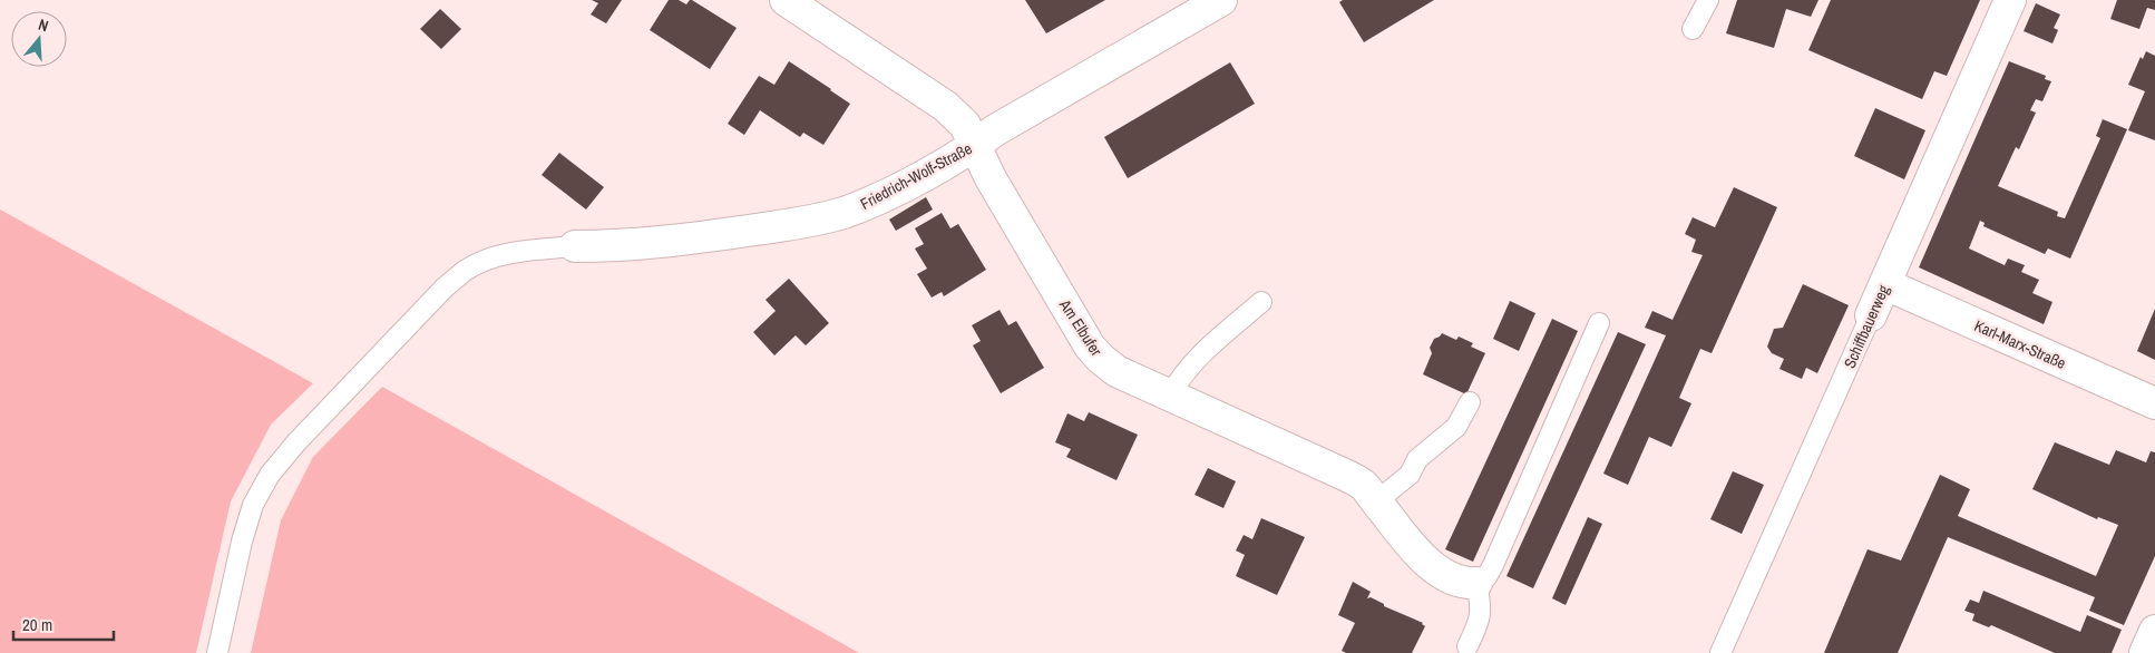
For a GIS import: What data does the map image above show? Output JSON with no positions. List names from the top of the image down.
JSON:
{
  "streets": {
    "street": [
      "Friedrich-Wolf-Straße",
      "Schiffbauerweg",
      "Am Elbufer",
      "Karl-Marx-Straße"
    ]
  },
  "crossings": [
    ["Friedrich-Wolf-Straße", "Am Elbufer"],
    ["Schiffbauerweg", "Karl-Marx-Straße"]
  ],
  "scale_bar": "20 m",
  "north": "top"
}
